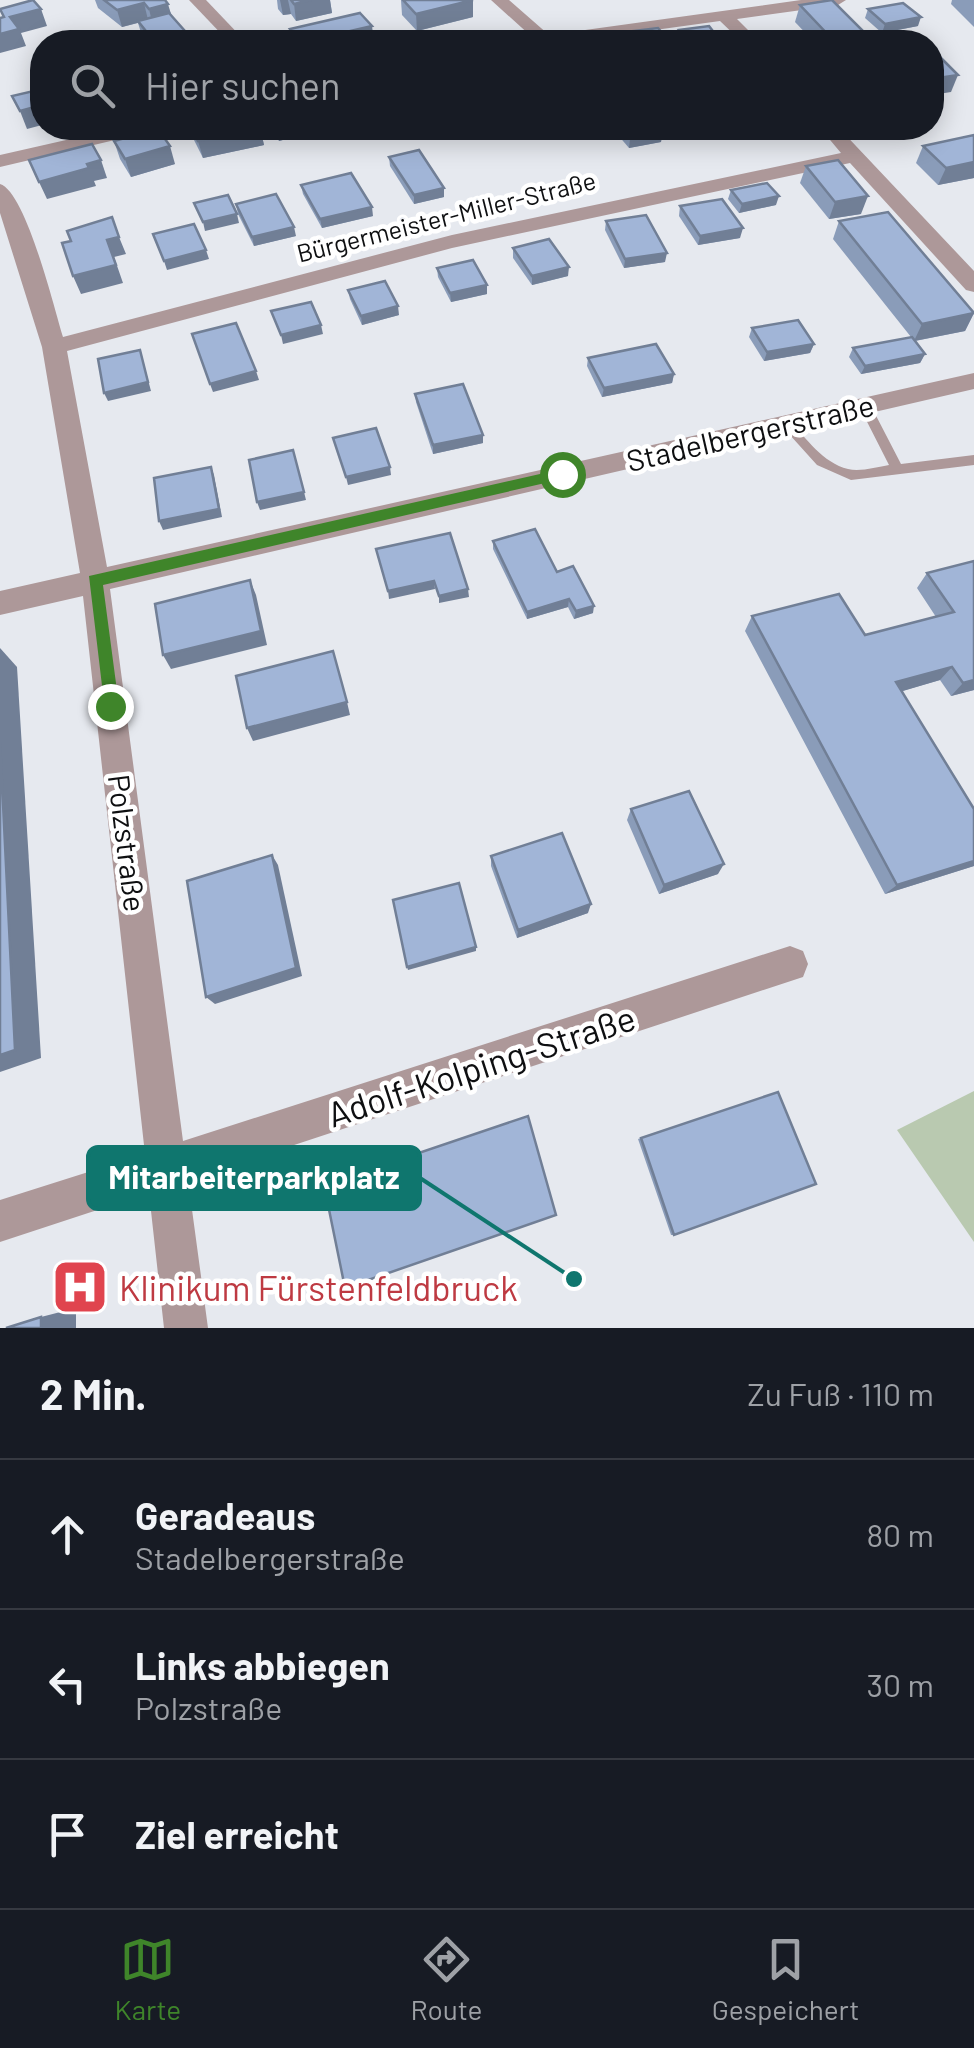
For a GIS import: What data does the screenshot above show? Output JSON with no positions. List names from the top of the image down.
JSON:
{
  "streets": {
    "street": [
      "Bürgermeister-Miller-Straße",
      "Stadelbergerstraße",
      "Polzstraße",
      "Adolf-Kolping-Straße"
    ]
  },
  "crossings": [
    ["Bürgermeister-Miller-Straße", "Polzstraße"],
    ["Stadelbergerstraße", "Polzstraße"],
    ["Polzstraße", "Adolf-Kolping-Straße"]
  ],
  "places": {
    "other": ["Mitarbeiterparkplatz"],
    "hospital": ["Klinikum Fürstenfeldbruck"]
  },
  "page": {
    "search": "Hier suchen",
    "heading": ["2 Min.", "Zu Fuß · 110 m"],
    "list": [
      ["Geradeaus", "Stadelbergerstraße", "80 m"],
      ["Links abbiegen", "Polzstraße", "30 m"],
      "Ziel erreicht"
    ],
    "nav": ["Karte", "Route", "Gespeichert"]
  }
}
